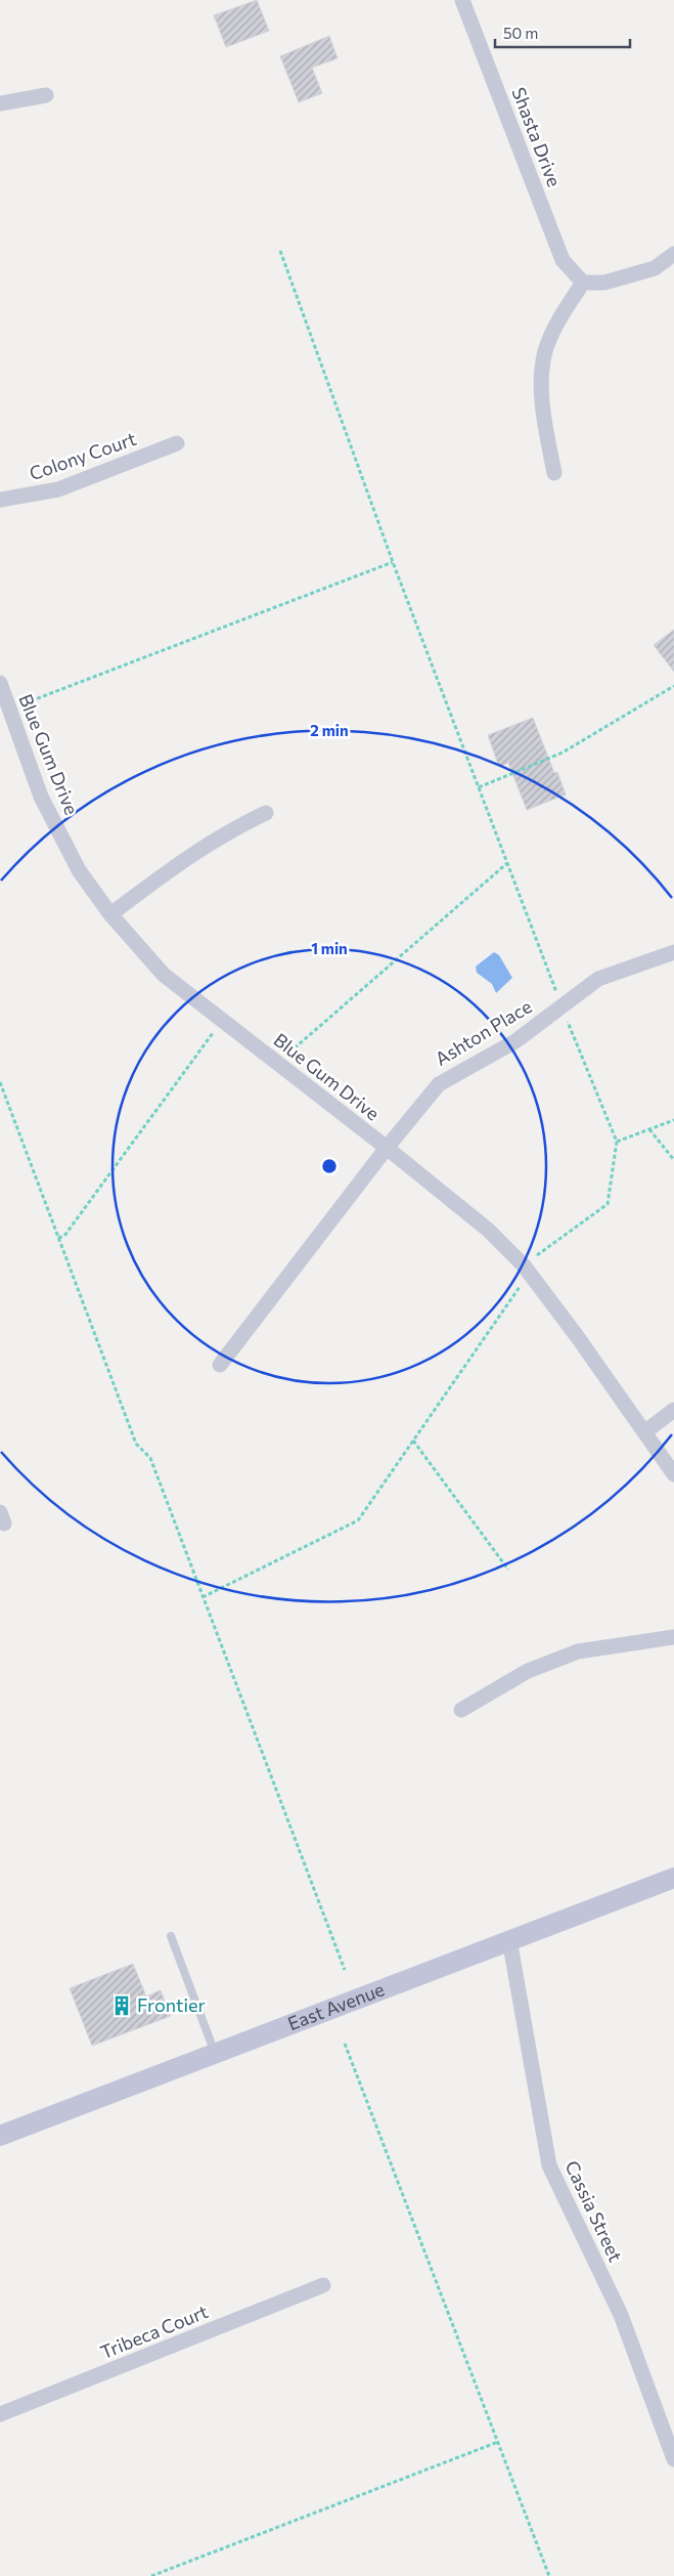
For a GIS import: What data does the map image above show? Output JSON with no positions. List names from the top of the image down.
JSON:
{
  "streets": {
    "main road": ["East Avenue"],
    "street": [
      "Shasta Drive",
      "Colony Court",
      "Blue Gum Drive",
      "Ashton Place",
      "Cassia Street",
      "Tribeca Court"
    ]
  },
  "crossings": [
    ["Blue Gum Drive", "Ashton Place"],
    ["East Avenue", "Cassia Street"]
  ],
  "places": {
    "building": ["Frontier"]
  },
  "scale_bar": "50 m",
  "rings": ["2 min", "1 min"]
}
